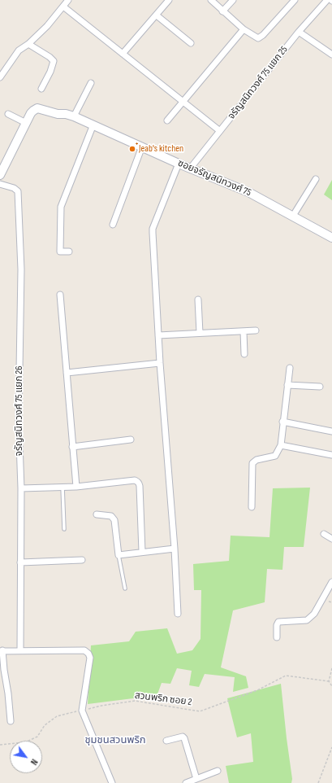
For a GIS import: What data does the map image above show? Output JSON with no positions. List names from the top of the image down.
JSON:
{
  "streets": {
    "street": ["จรัญสนิทวงศ์ 75 แยก 25", "ซอยจรัญสนิทวงศ์ 75", "จรัญสนิทวงศ์ 75 แยก 26"],
    "path": ["สวนพริก ซอย 2"]
  },
  "crossings": [
    ["จรัญสนิทวงศ์ 75 แยก 25", "ซอยจรัญสนิทวงศ์ 75"]
  ],
  "districts": ["ชุมชนสวนพริก"],
  "places": ["๋Jeab's kitchen"],
  "north": "bottom right"
}
